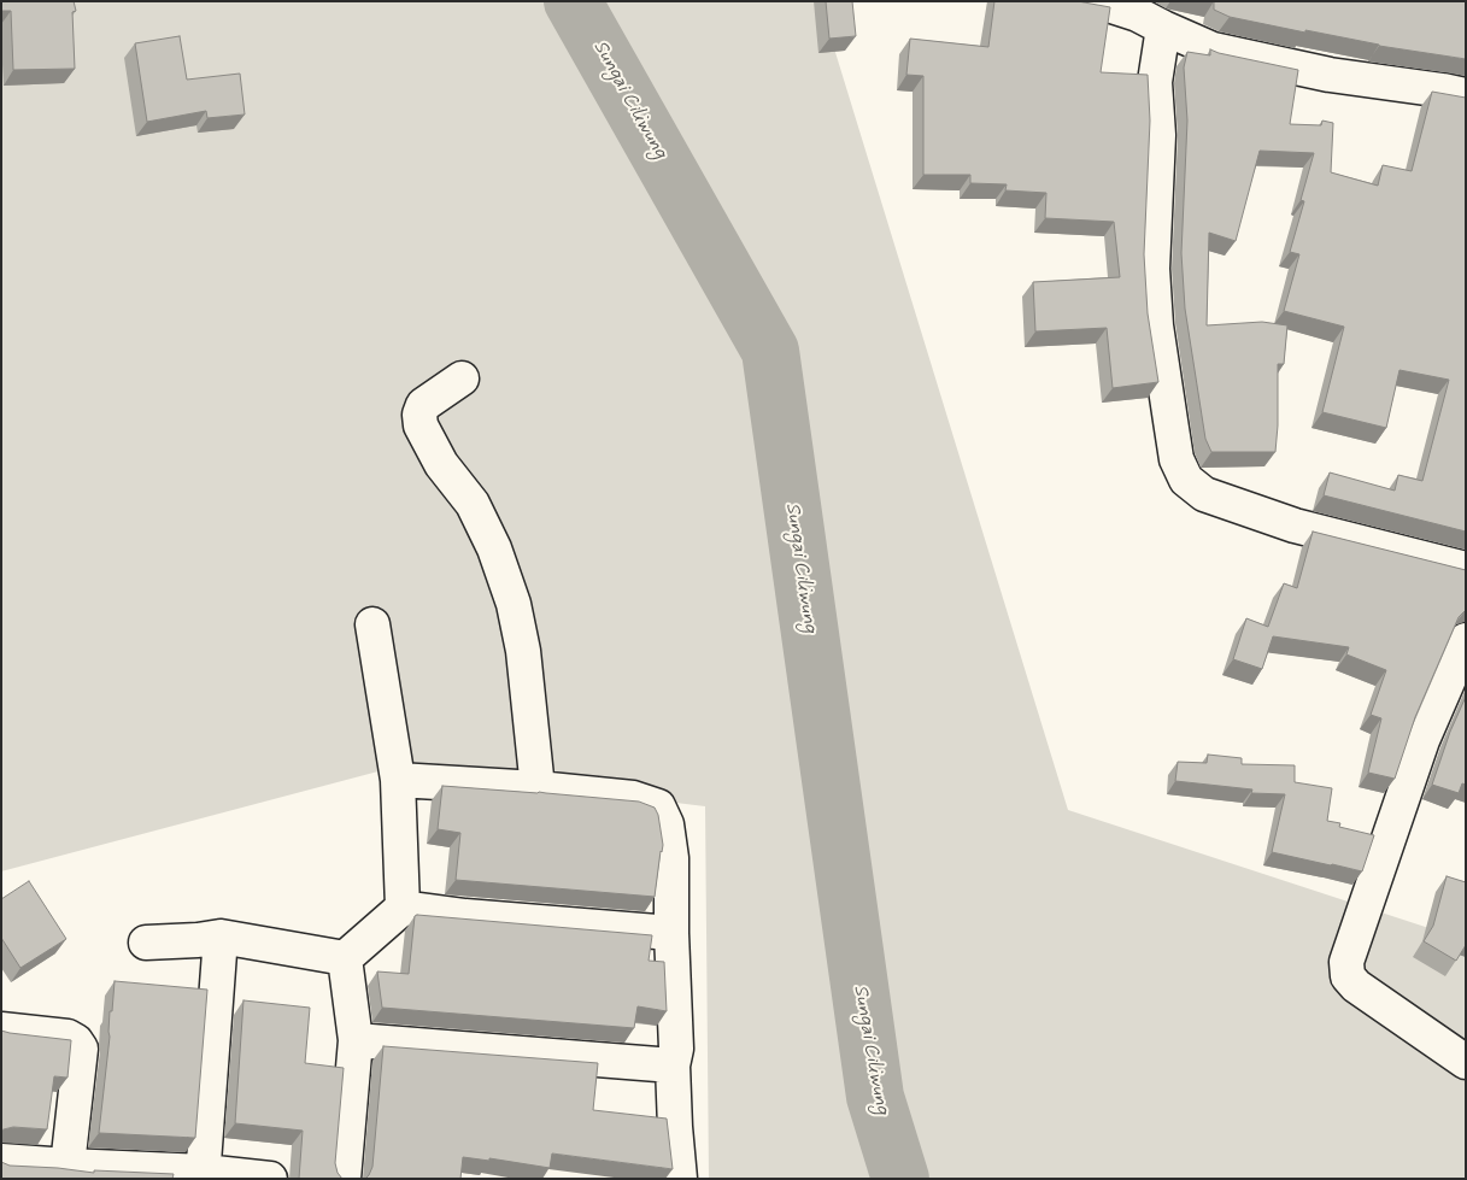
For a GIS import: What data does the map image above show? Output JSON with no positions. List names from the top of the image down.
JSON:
{
  "water": ["Sungai Ciliwung"]
}
